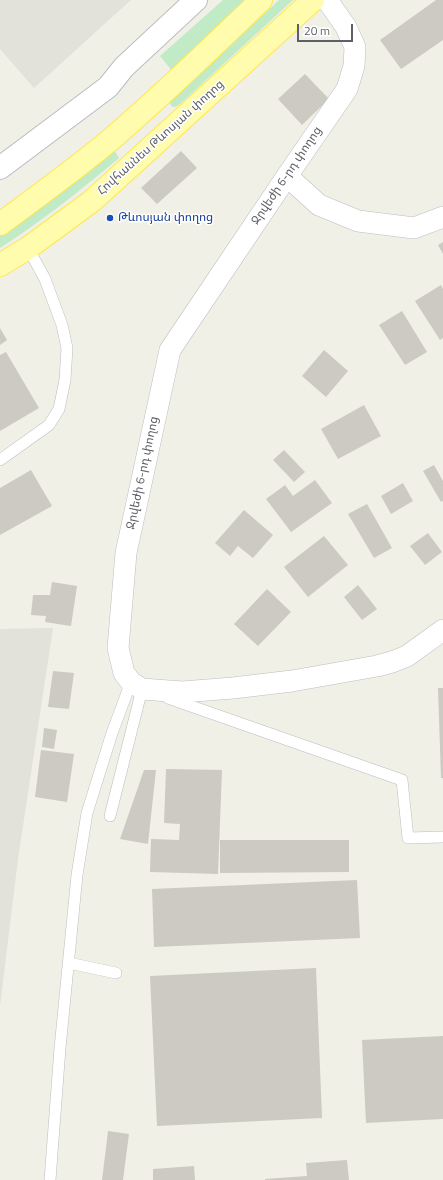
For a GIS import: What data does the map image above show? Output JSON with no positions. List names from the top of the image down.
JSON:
{
  "streets": {
    "main road": ["Հովհաննես Թևոսյան փողոց"],
    "street": ["Ջրվեժի 6-րդ փողոց"]
  },
  "places": ["Թևոսյան փողոց"],
  "scale_bar": "20 m"
}
